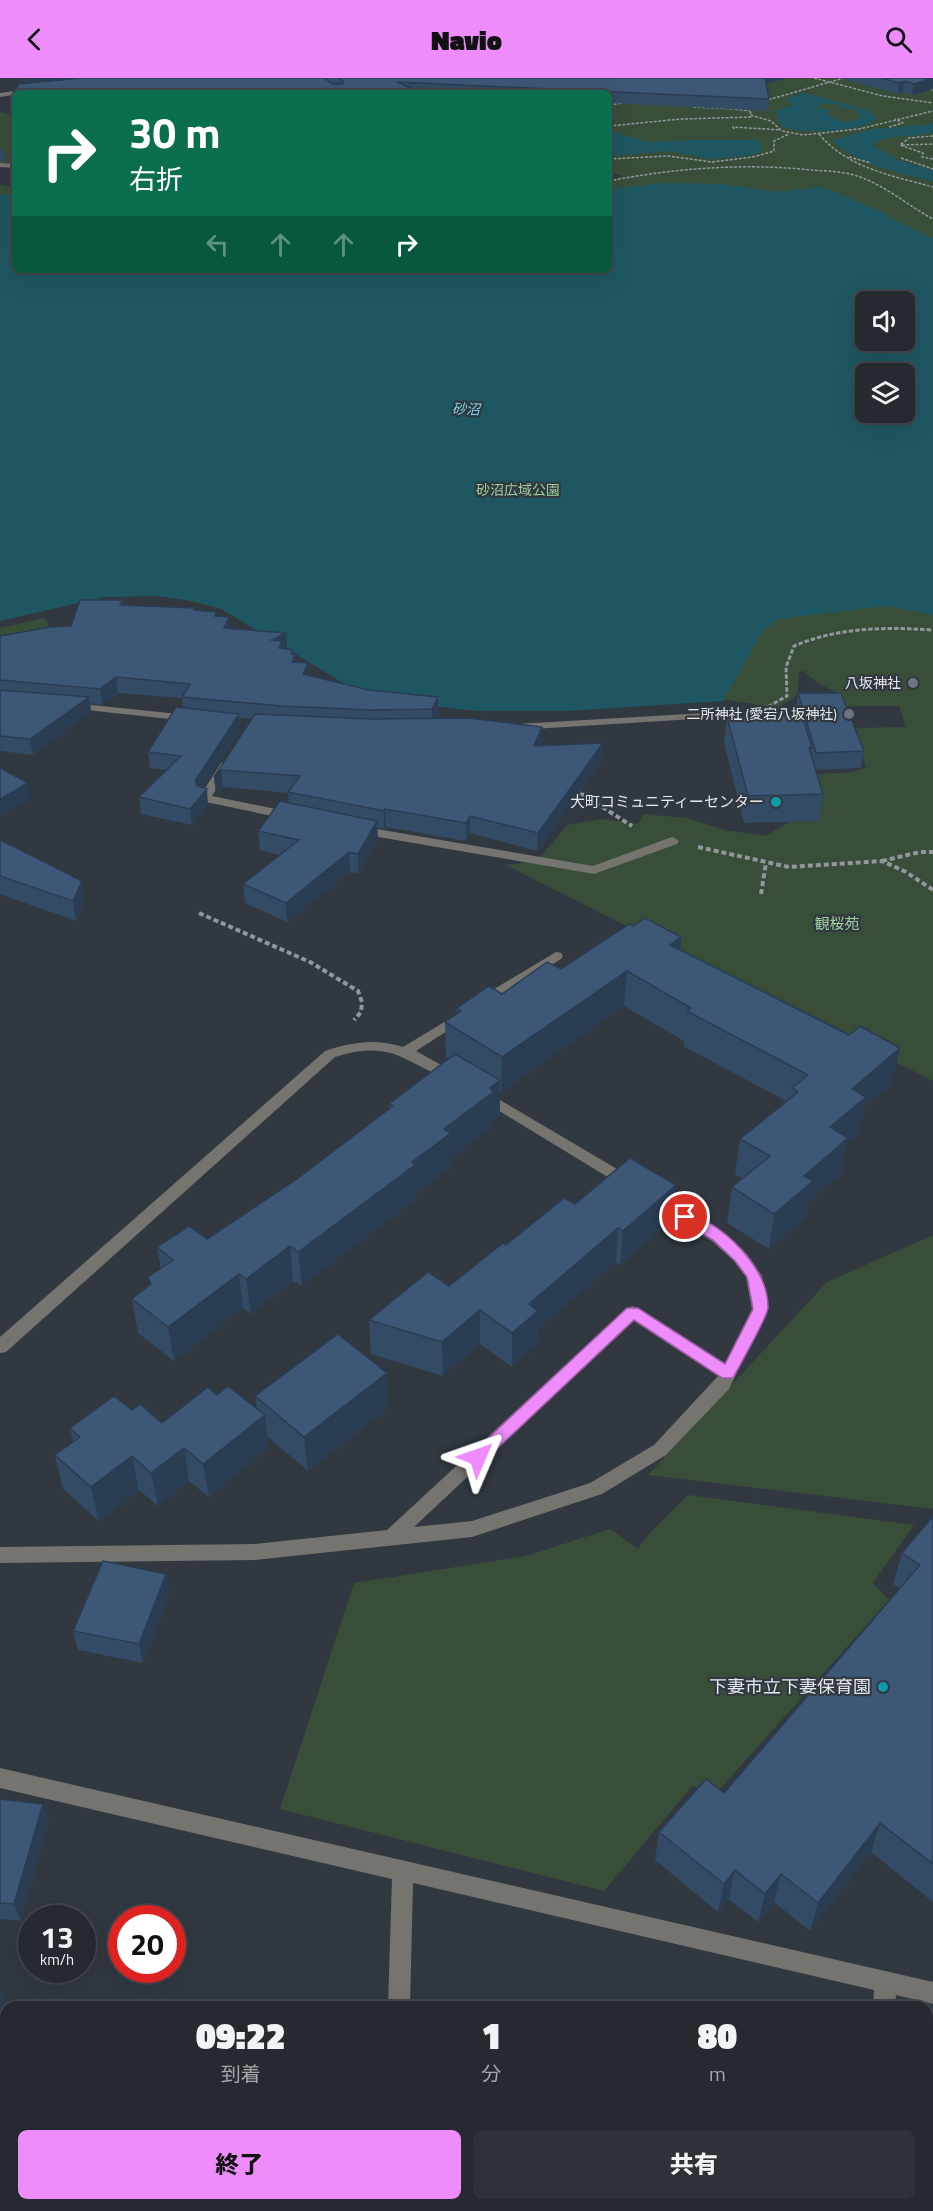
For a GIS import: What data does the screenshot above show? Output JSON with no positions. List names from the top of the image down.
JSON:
{
  "water": ["砂沼"],
  "parks": ["砂沼広域公園", "観桜苑"],
  "places": [
    "八坂神社",
    "二所神社 (愛宕八坂神社)",
    "大町コミュニティーセンター",
    "下妻市立下妻保育園"
  ],
  "page": {
    "header": "Navio",
    "turn": ["30 m", "右折"],
    "speed": "13 km/h",
    "limit": "20",
    "eta": [
      "09:22",
      "到着",
      "1",
      "分",
      "80",
      "m"
    ],
    "buttons": ["終了", "共有"]
  }
}
